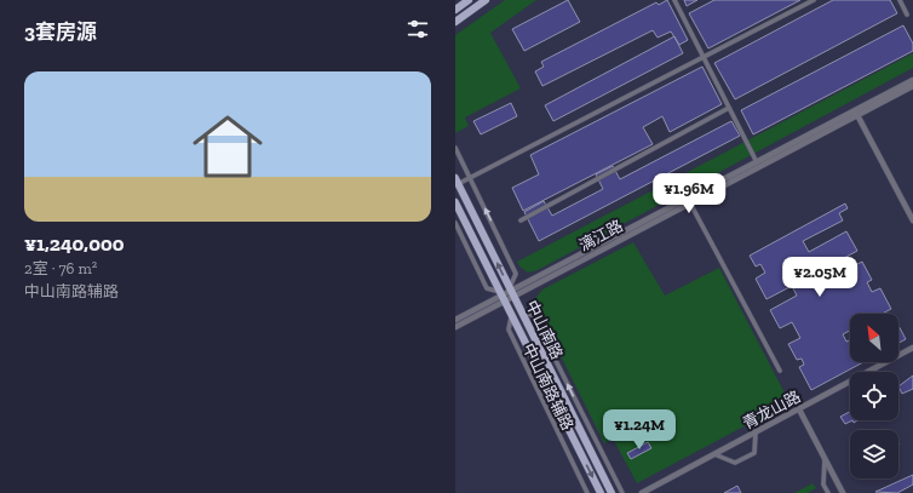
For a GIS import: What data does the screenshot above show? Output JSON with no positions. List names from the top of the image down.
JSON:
{
  "streets": {
    "main road": ["中山南路"],
    "street": ["漓江路", "中山南路辅路", "青龙山路"]
  },
  "crossings": [
    ["漓江路", "中山南路"],
    ["中山南路", "中山南路辅路"]
  ],
  "north": "top left",
  "page": {
    "heading": "3套房源",
    "list": [
      {
        "name": "¥1,240,000",
        "note": "2室 · 76 m² · 中山南路辅路"
      }
    ],
    "price": ["¥1.96M", "¥2.05M", "¥1.24M"]
  }
}
